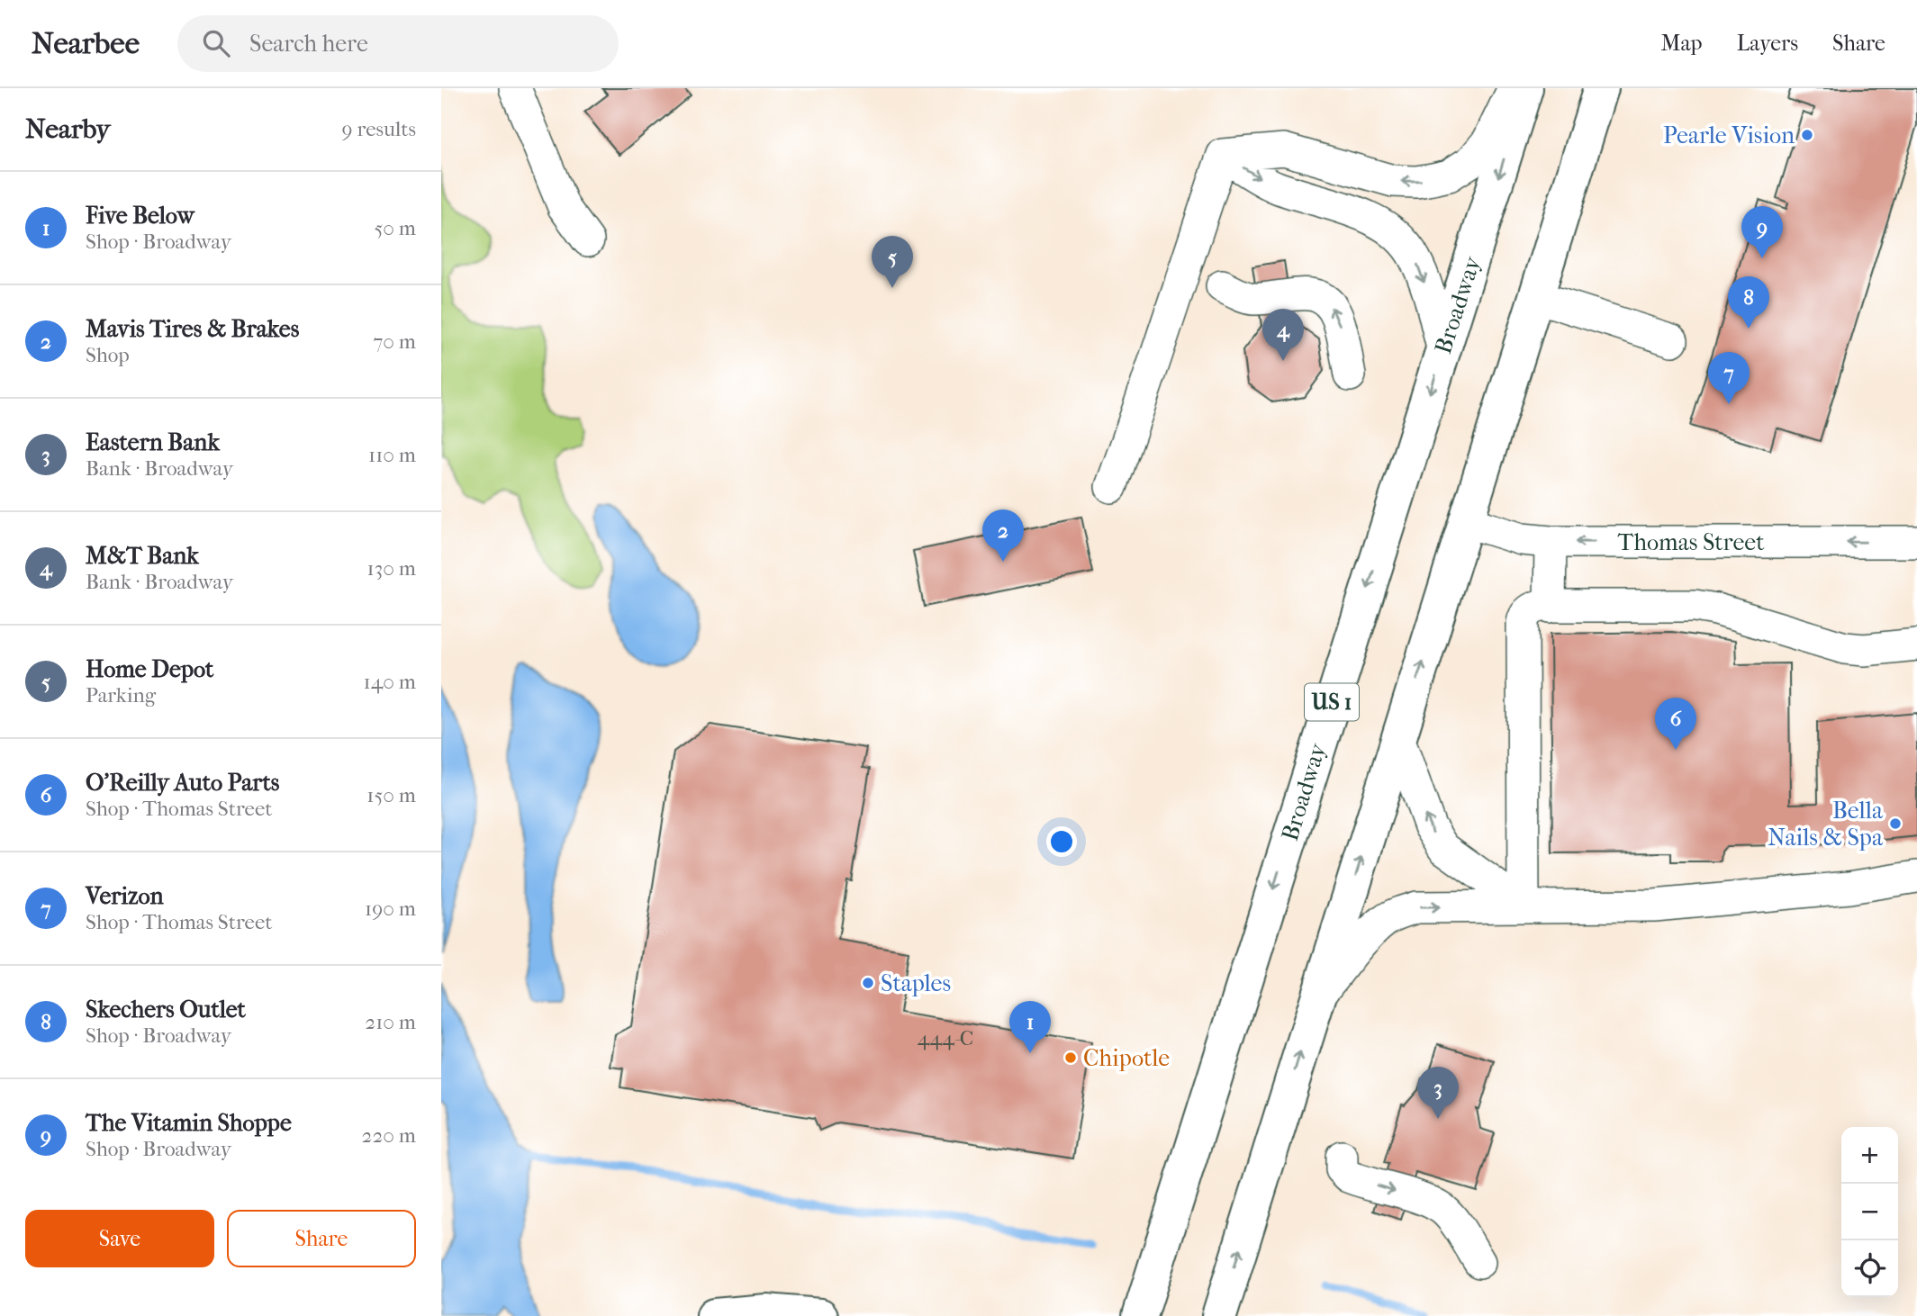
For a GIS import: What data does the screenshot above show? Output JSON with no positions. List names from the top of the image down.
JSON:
{
  "streets": {
    "highway": ["Broadway", "US 1"],
    "street": ["Thomas Street"]
  },
  "places": [
    "Pearle Vision",
    "Bella Nails & Spa",
    "Staples",
    "Chipotle"
  ],
  "house_numbers": ["444-C"],
  "page": {
    "header": "Nearbee",
    "search": "Search here",
    "nav": ["Map", "Layers", "Share"],
    "heading": ["Nearby", "9 results"],
    "list": [
      {
        "mark": "1",
        "name": "Five Below",
        "note": "Shop · Broadway",
        "value": "50 m"
      },
      {
        "mark": "2",
        "name": "Mavis Tires & Brakes",
        "note": "Shop",
        "value": "70 m"
      },
      {
        "mark": "3",
        "name": "Eastern Bank",
        "note": "Bank · Broadway",
        "value": "110 m"
      },
      {
        "mark": "4",
        "name": "M&T Bank",
        "note": "Bank · Broadway",
        "value": "130 m"
      },
      {
        "mark": "5",
        "name": "Home Depot",
        "note": "Parking",
        "value": "140 m"
      },
      {
        "mark": "6",
        "name": "O'Reilly Auto Parts",
        "note": "Shop · Thomas Street",
        "value": "150 m"
      },
      {
        "mark": "7",
        "name": "Verizon",
        "note": "Shop · Thomas Street",
        "value": "190 m"
      },
      {
        "mark": "8",
        "name": "Skechers Outlet",
        "note": "Shop · Broadway",
        "value": "210 m"
      },
      {
        "mark": "9",
        "name": "The Vitamin Shoppe",
        "note": "Shop · Broadway",
        "value": "220 m"
      }
    ],
    "pins": [
      "9",
      "5",
      "8",
      "4",
      "7",
      "2",
      "6",
      "1",
      "3"
    ],
    "map_buttons": ["+", "−"],
    "buttons": ["Save", "Share"]
  }
}
